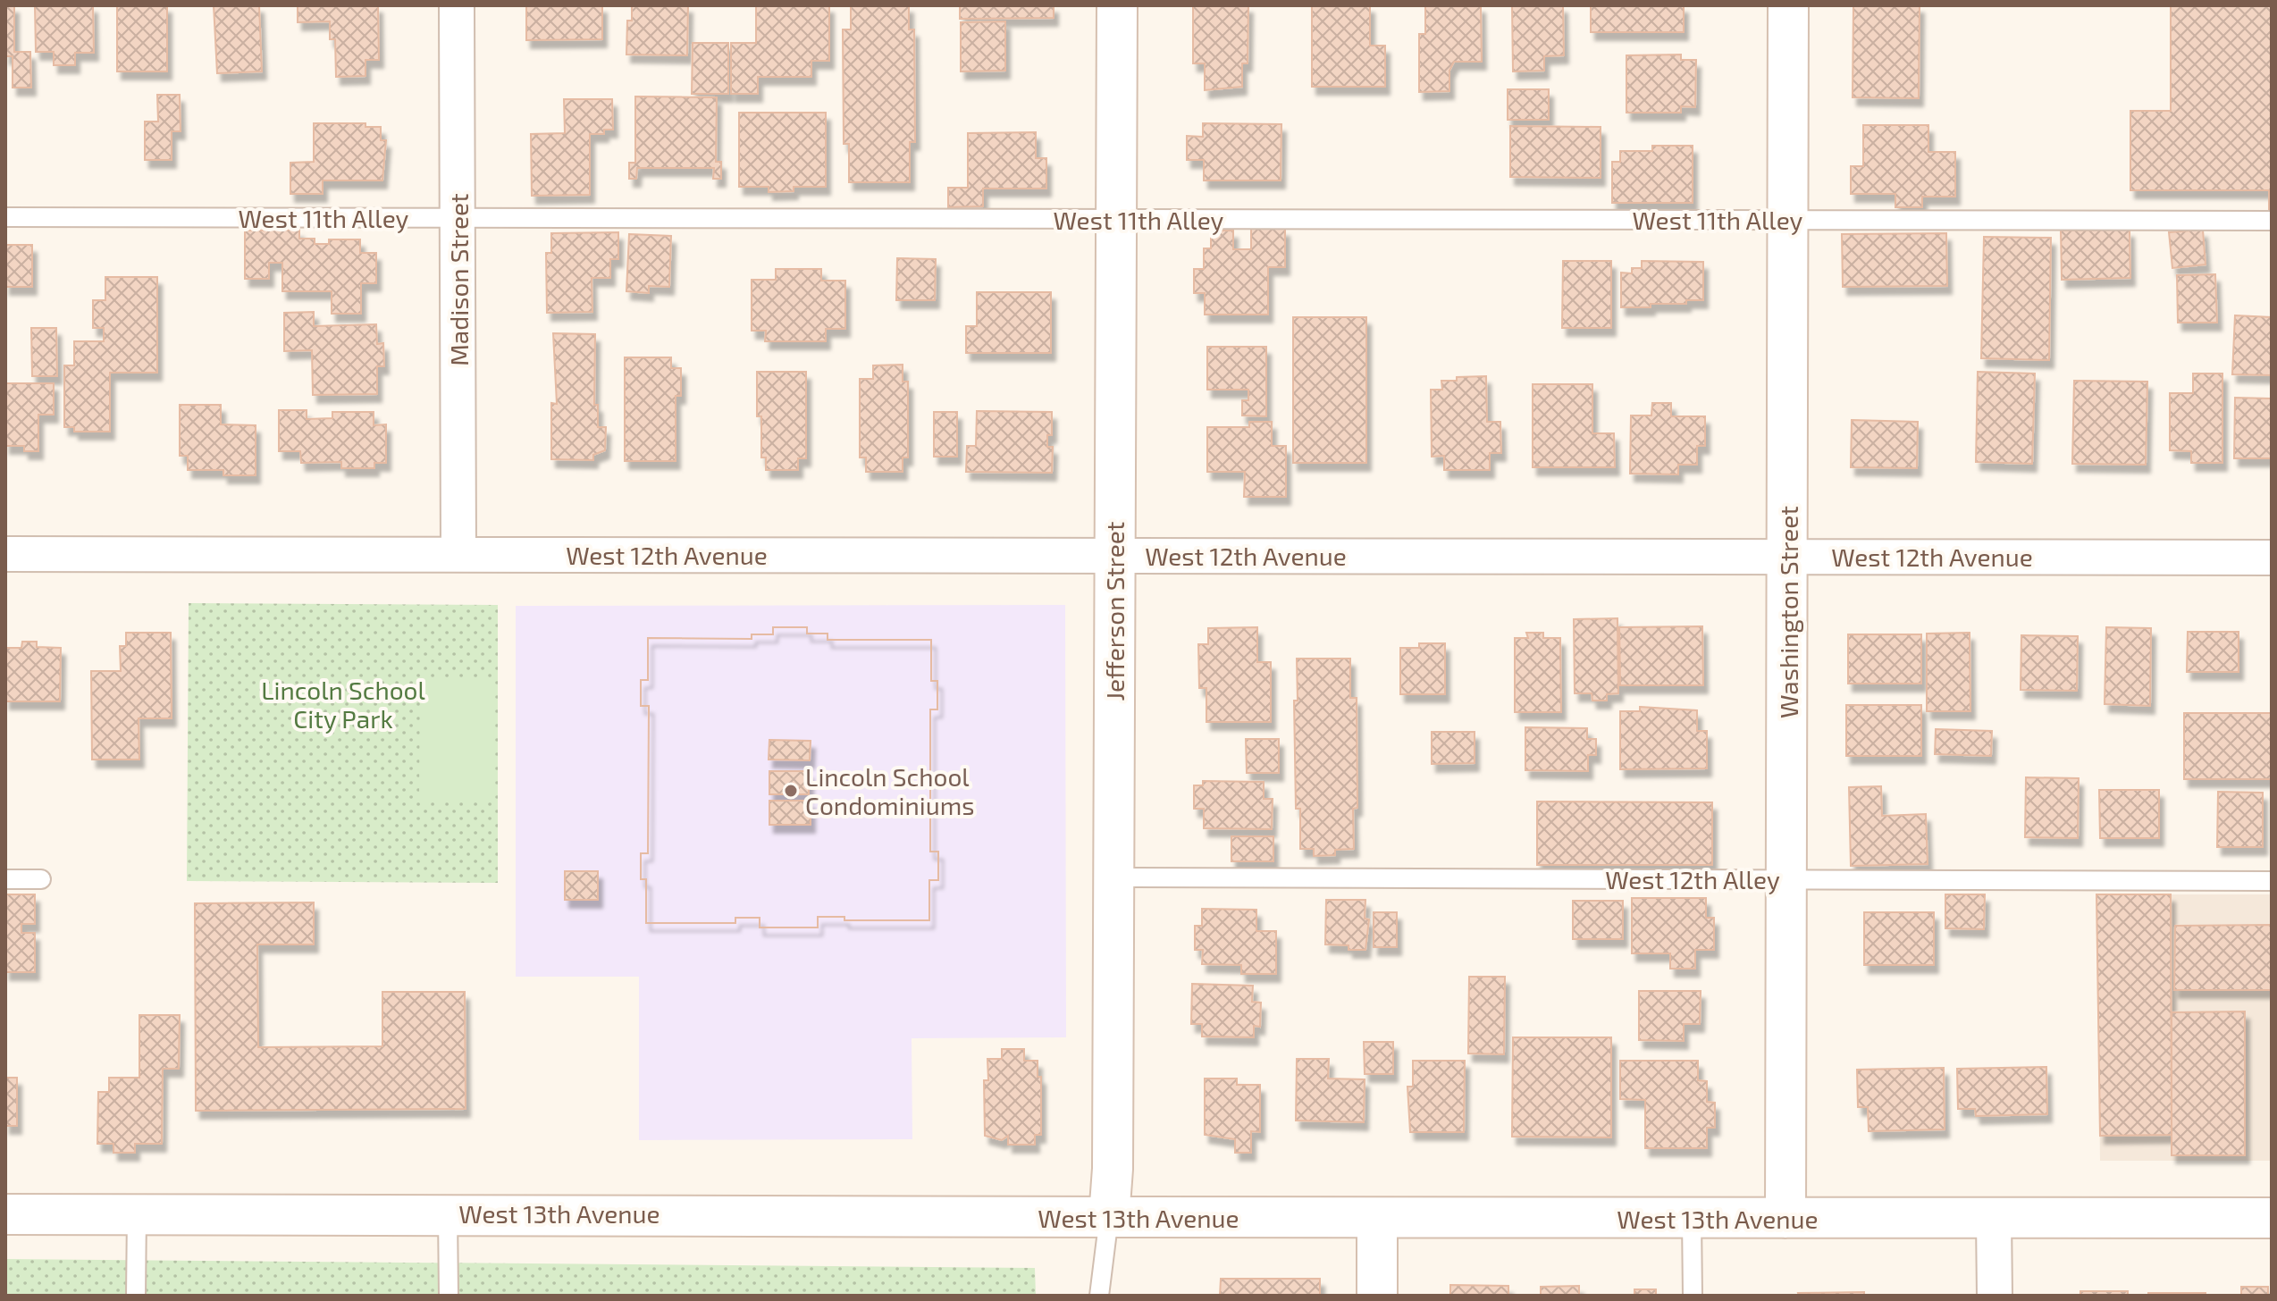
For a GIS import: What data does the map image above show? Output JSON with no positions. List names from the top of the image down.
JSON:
{
  "streets": {
    "main road": ["Jefferson Street", "Washington Street", "West 13th Avenue"],
    "street": ["Madison Street", "West 12th Avenue"],
    "lane": ["West 11th Alley", "West 12th Alley"]
  },
  "crossings": [
    ["West 11th Alley", "Madison Street"],
    ["West 11th Alley", "Jefferson Street"],
    ["West 11th Alley", "Washington Street"],
    ["Madison Street", "West 12th Avenue"],
    ["West 12th Avenue", "Jefferson Street"],
    ["West 12th Avenue", "Washington Street"],
    ["Jefferson Street", "West 12th Alley"],
    ["Jefferson Street", "West 13th Avenue"],
    ["Washington Street", "West 12th Alley"],
    ["Washington Street", "West 13th Avenue"]
  ],
  "parks": ["Lincoln School City Park"],
  "places": ["Lincoln School Condominiums"]
}
